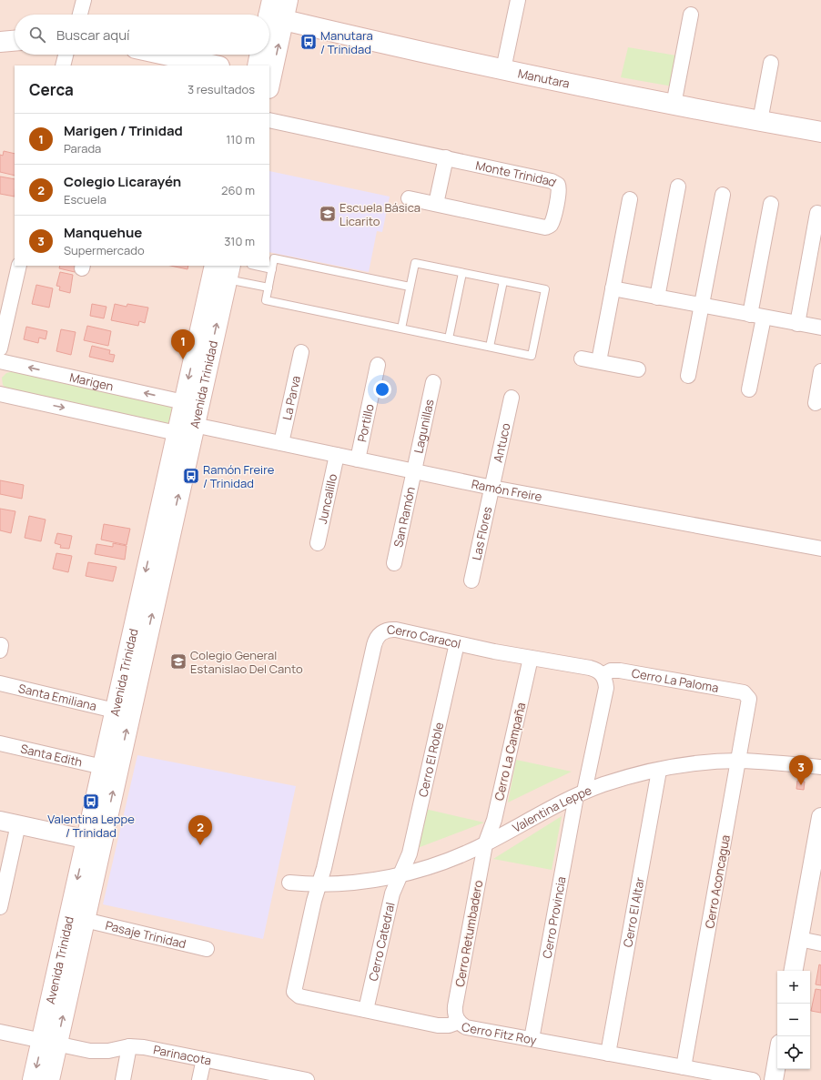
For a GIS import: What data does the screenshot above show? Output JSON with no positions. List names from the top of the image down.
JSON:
{
  "streets": {
    "main road": ["Manutara", "Avenida Trinidad"],
    "street": [
      "Monte Trinidad",
      "Marigen",
      "La Parva",
      "Portillo",
      "Lagunillas",
      "Antuco",
      "Ramón Freire",
      "Juncalillo",
      "San Ramón",
      "Las Flores",
      "Cerro Caracol",
      "Cerro La Paloma",
      "Santa Emiliana",
      "Cerro La Campaña",
      "Santa Edith",
      "Cerro El Roble",
      "Valentina Leppe",
      "Cerro Aconcagua",
      "Cerro El Altar",
      "Cerro Provincia",
      "Cerro Retumbadero",
      "Pasaje Trinidad",
      "Cerro Catedral",
      "Cerro Fitz Roy",
      "Parinacota"
    ]
  },
  "crossings": [
    ["Marigen", "Avenida Trinidad"],
    ["Avenida Trinidad", "Ramón Freire"],
    ["Avenida Trinidad", "Santa Emiliana"],
    ["Avenida Trinidad", "Santa Edith"],
    ["Avenida Trinidad", "Pasaje Trinidad"],
    ["Avenida Trinidad", "Parinacota"],
    ["La Parva", "Ramón Freire"],
    ["Portillo", "Ramón Freire"],
    ["Lagunillas", "Ramón Freire"],
    ["Lagunillas", "San Ramón"],
    ["Antuco", "Ramón Freire"],
    ["Antuco", "Las Flores"],
    ["Ramón Freire", "Juncalillo"],
    ["Ramón Freire", "San Ramón"],
    ["Ramón Freire", "Las Flores"],
    ["Cerro Caracol", "Cerro La Paloma"],
    ["Cerro Caracol", "Cerro La Campaña"],
    ["Cerro Caracol", "Cerro El Roble"],
    ["Cerro Caracol", "Valentina Leppe"],
    ["Cerro Caracol", "Cerro Fitz Roy"],
    ["Cerro La Paloma", "Cerro Aconcagua"],
    ["Cerro La Campaña", "Valentina Leppe"],
    ["Cerro La Campaña", "Cerro Retumbadero"],
    ["Cerro El Roble", "Valentina Leppe"],
    ["Cerro El Roble", "Cerro Catedral"],
    ["Valentina Leppe", "Cerro Aconcagua"],
    ["Valentina Leppe", "Cerro El Altar"],
    ["Valentina Leppe", "Cerro Provincia"],
    ["Valentina Leppe", "Cerro Retumbadero"],
    ["Valentina Leppe", "Cerro Catedral"],
    ["Valentina Leppe", "Cerro Fitz Roy"],
    ["Cerro Aconcagua", "Cerro Fitz Roy"],
    ["Cerro El Altar", "Cerro Fitz Roy"],
    ["Cerro Provincia", "Cerro Fitz Roy"],
    ["Cerro Retumbadero", "Cerro Fitz Roy"],
    ["Cerro Catedral", "Cerro Fitz Roy"]
  ],
  "places": {
    "bus stop": ["Manutara / Trinidad", "Ramón Freire / Trinidad", "Valentina Leppe / Trinidad"],
    "school or university": ["Escuela Básica Licarito", "Colegio General Estanislao Del Canto"]
  },
  "page": {
    "search": "Buscar aquí",
    "heading": ["Cerca", "3 resultados"],
    "list": [
      {
        "mark": "1",
        "name": "Marigen / Trinidad",
        "note": "Parada",
        "value": "110 m"
      },
      {
        "mark": "2",
        "name": "Colegio Licarayén",
        "note": "Escuela",
        "value": "260 m"
      },
      {
        "mark": "3",
        "name": "Manquehue",
        "note": "Supermercado",
        "value": "310 m"
      }
    ],
    "pins": ["1", "3", "2"],
    "map_buttons": ["+", "−"]
  }
}
